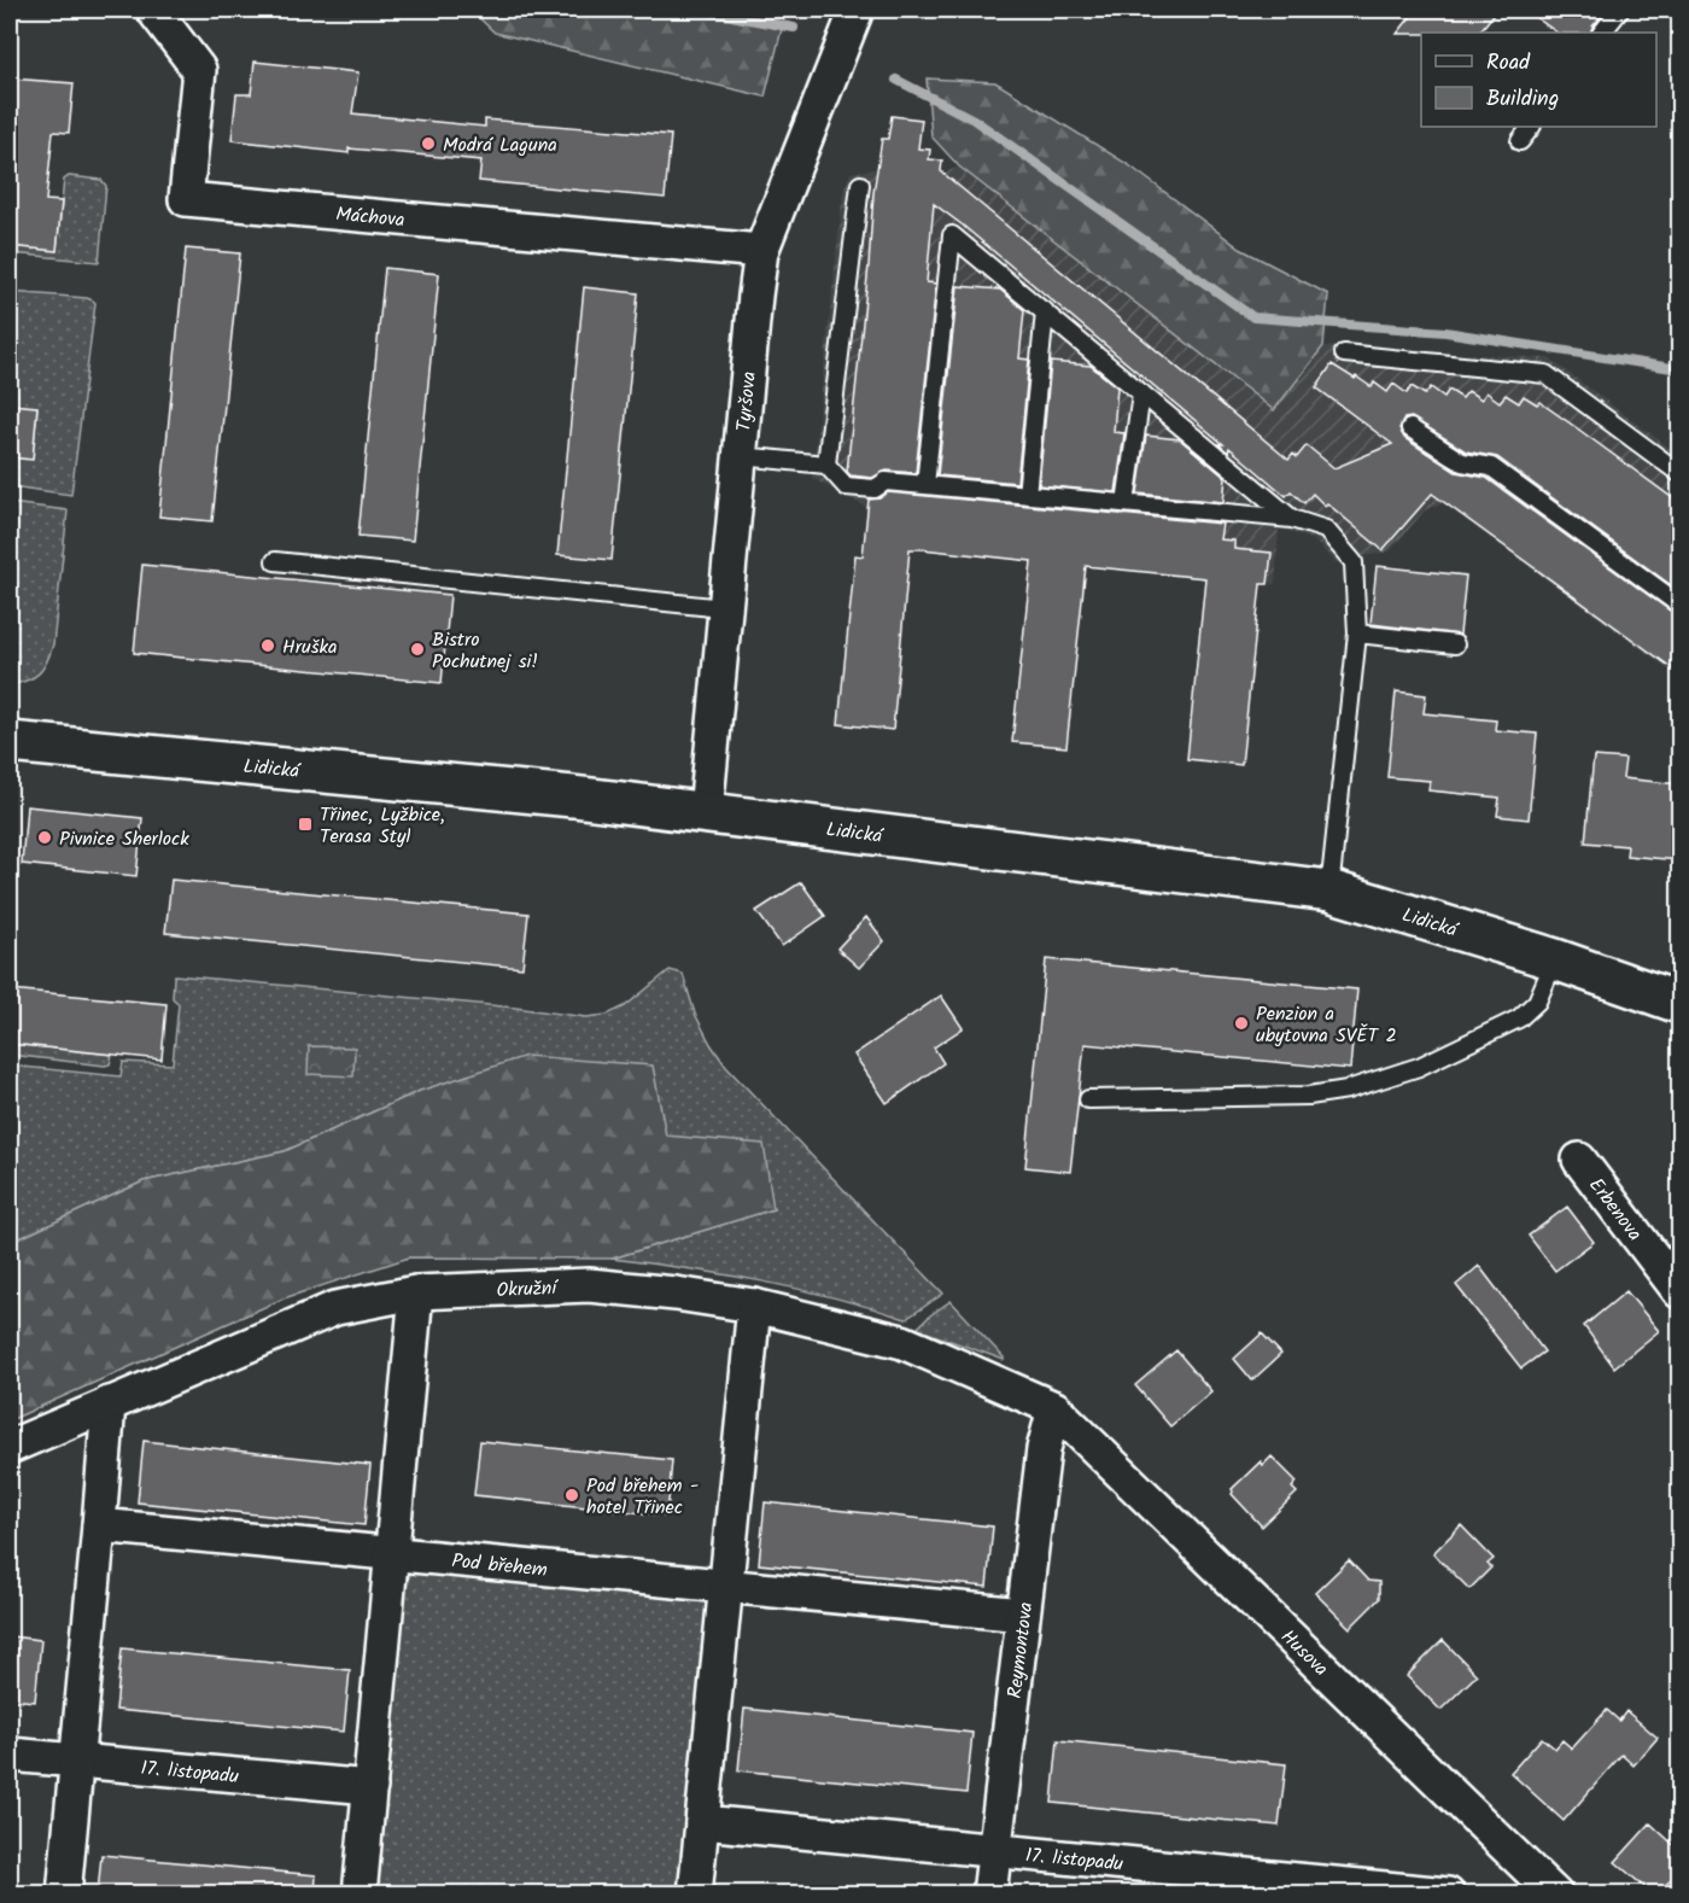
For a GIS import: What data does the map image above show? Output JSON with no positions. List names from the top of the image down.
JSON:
{
  "streets": {
    "street": [
      "Máchova",
      "Tyršova",
      "Lidická",
      "Erbenova",
      "Okružní",
      "Pod břehem",
      "Reymontova",
      "Husova",
      "17. listopadu"
    ]
  },
  "crossings": [
    ["Máchova", "Tyršova"],
    ["Tyršova", "Lidická"],
    ["Okružní", "Reymontova"],
    ["Okružní", "Husova"],
    ["Pod břehem", "Reymontova"],
    ["Reymontova", "Husova"],
    ["Reymontova", "17. listopadu"]
  ],
  "places": {
    "other": [
      "Modrá Laguna",
      "Hruška",
      "Bistro Pochutnej si!",
      "Pivnice Sherlock",
      "Penzion a ubytovna SVĚT 2",
      "Pod břehem - hotel Třinec"
    ],
    "transit": ["Třinec, Lyžbice, Terasa Styl"]
  },
  "legend": ["Road", "Building"]
}
